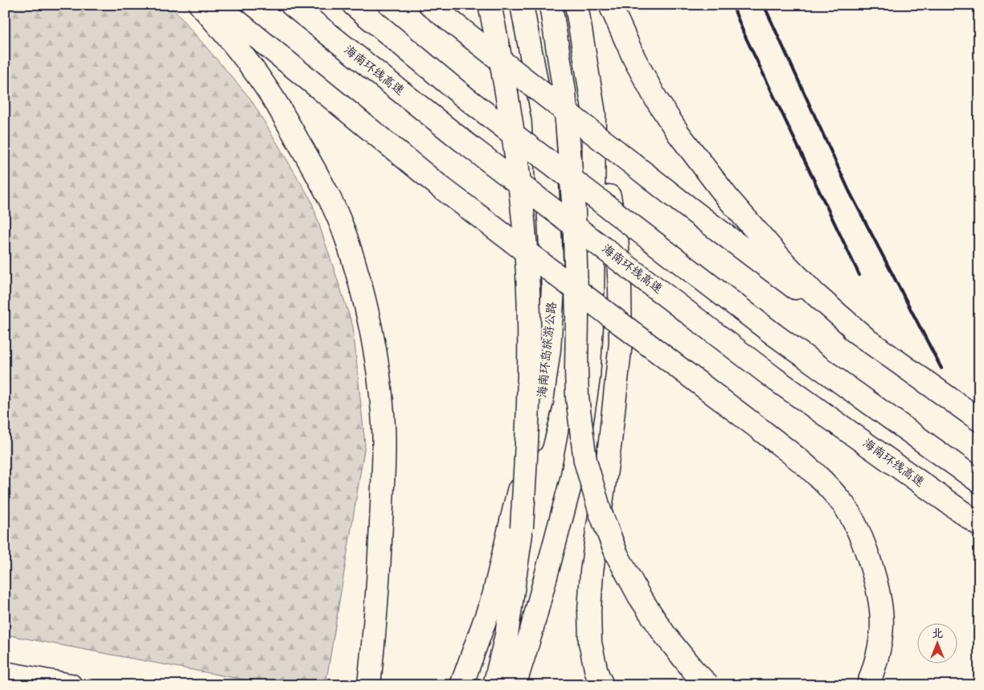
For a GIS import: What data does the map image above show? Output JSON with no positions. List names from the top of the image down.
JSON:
{
  "streets": {
    "main road": ["海南环线高速", "海南环岛旅游公路"]
  },
  "north": "top"
}
